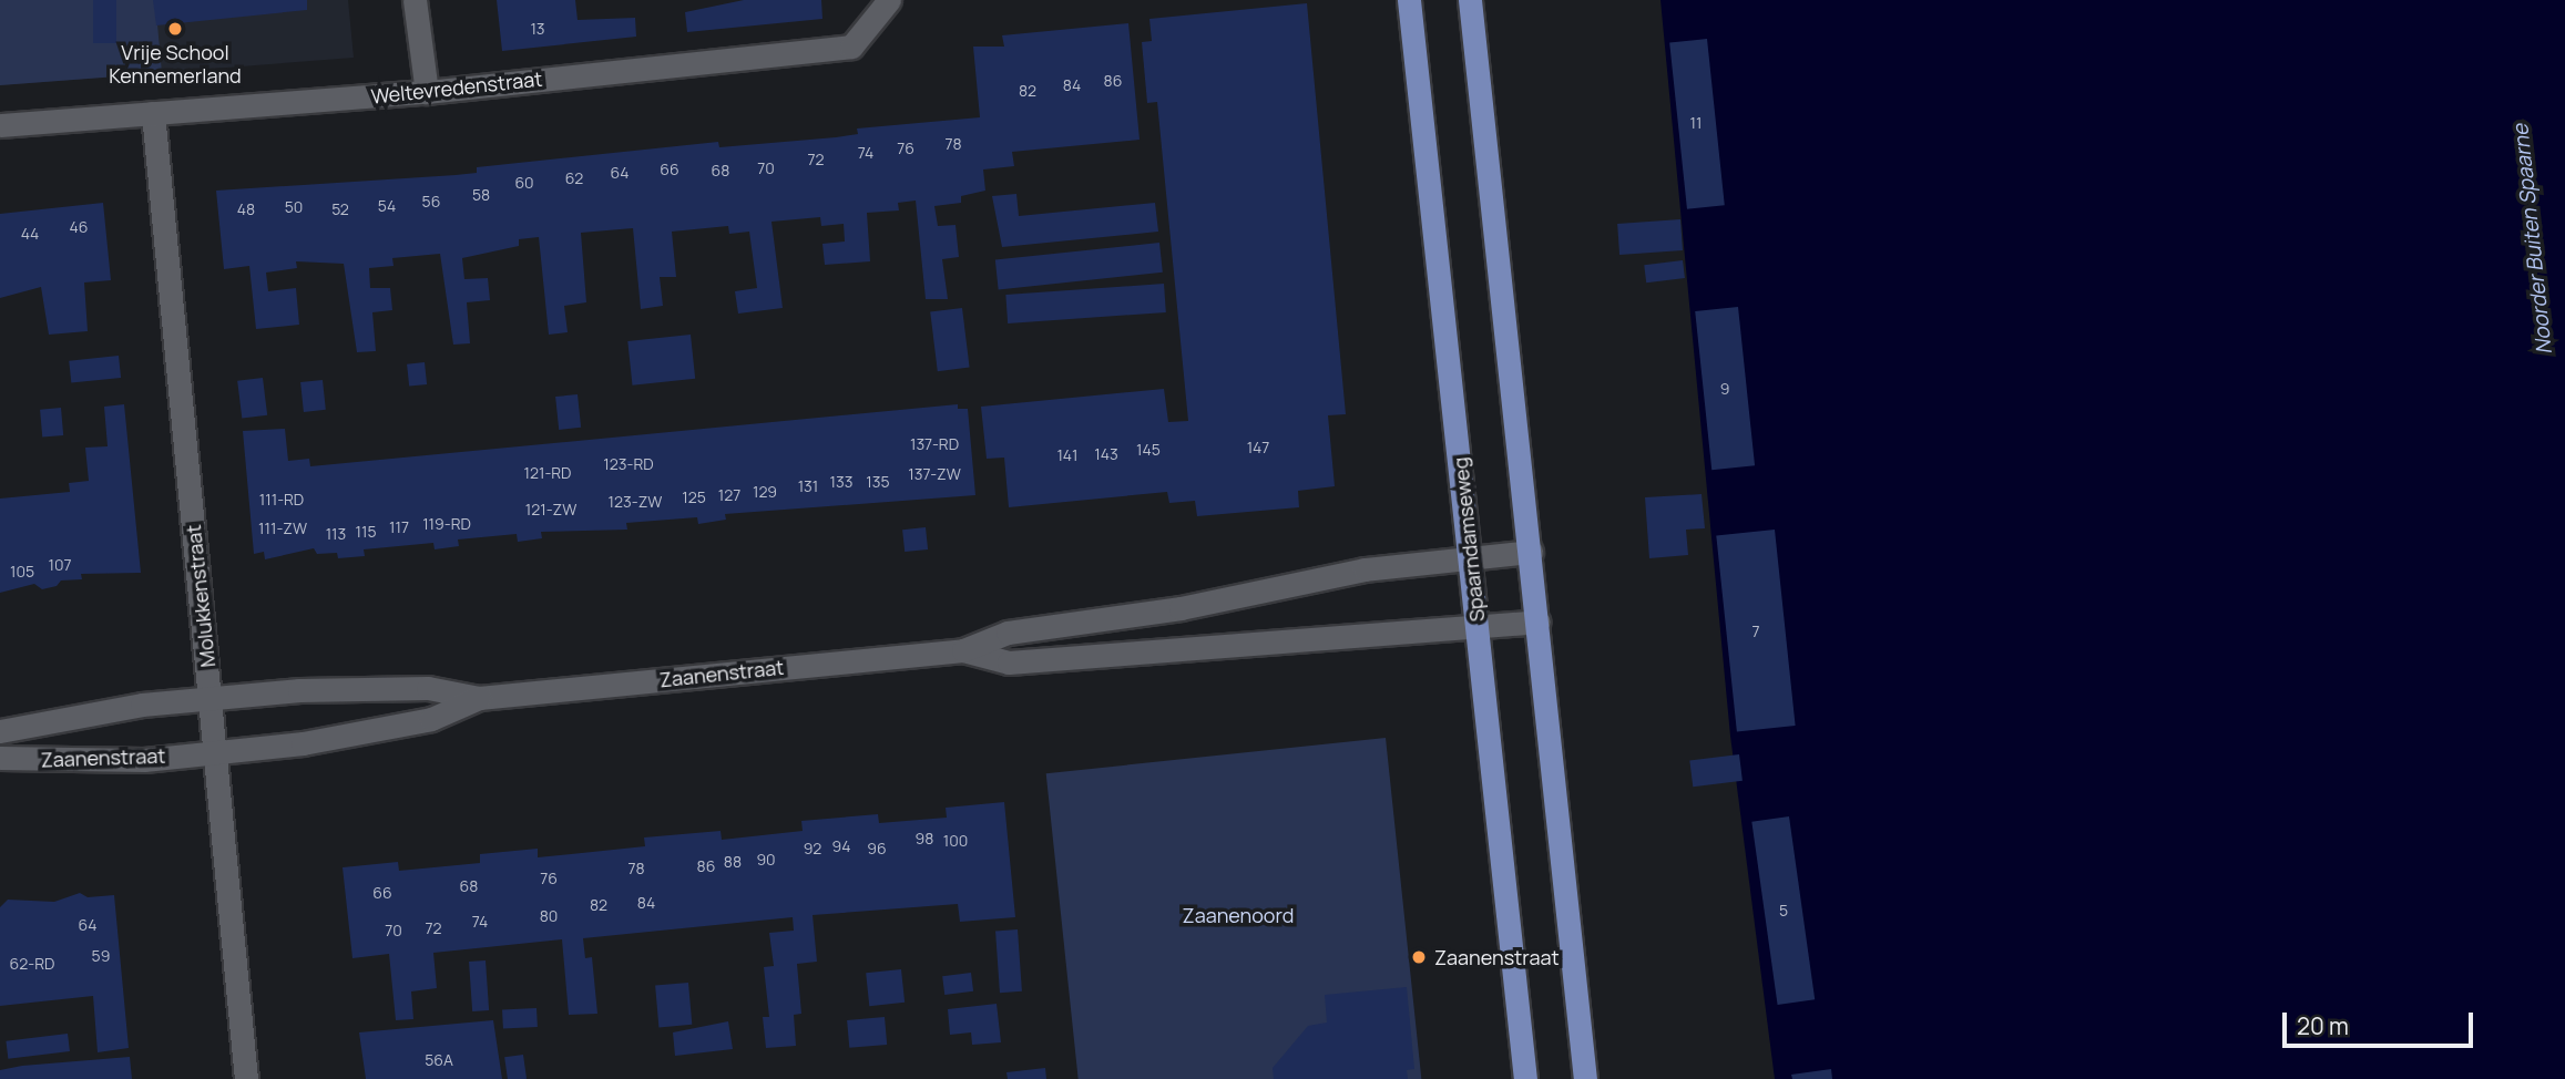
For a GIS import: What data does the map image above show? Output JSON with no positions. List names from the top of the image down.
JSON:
{
  "streets": {
    "main road": ["Spaarndamseweg"],
    "street": ["Weltevredenstraat", "Molukkenstraat", "Zaanenstraat"]
  },
  "crossings": [
    ["Weltevredenstraat", "Molukkenstraat"],
    ["Spaarndamseweg", "Zaanenstraat"],
    ["Molukkenstraat", "Zaanenstraat"]
  ],
  "water": ["Noorder Buiten Spaarne"],
  "parks": ["Zaanenoord"],
  "places": ["Vrije School Kennemerland", "Zaanenstraat"],
  "house_numbers": [
    "13",
    "86",
    "84",
    "82",
    "11",
    "78",
    "76",
    "74",
    "72",
    "70",
    "66",
    "68",
    "64",
    "62",
    "60",
    "58",
    "56",
    "54",
    "50",
    "48",
    "52",
    "46",
    "44",
    "9",
    "137-RD",
    "147",
    "145",
    "143",
    "141",
    "123-RD",
    "121-RD",
    "137-ZW",
    "133",
    "135",
    "131",
    "129",
    "127",
    "125",
    "111-RD",
    "123-ZW",
    "121-ZW",
    "119-RD",
    "117",
    "111-ZW",
    "115",
    "113",
    "107",
    "105",
    "7",
    "98",
    "100",
    "94",
    "92",
    "96",
    "90",
    "88",
    "86",
    "78",
    "76",
    "68",
    "66",
    "84",
    "82",
    "5",
    "80",
    "74",
    "64",
    "72",
    "70",
    "59",
    "62-RD",
    "56A"
  ],
  "scale_bar": "20 m"
}
